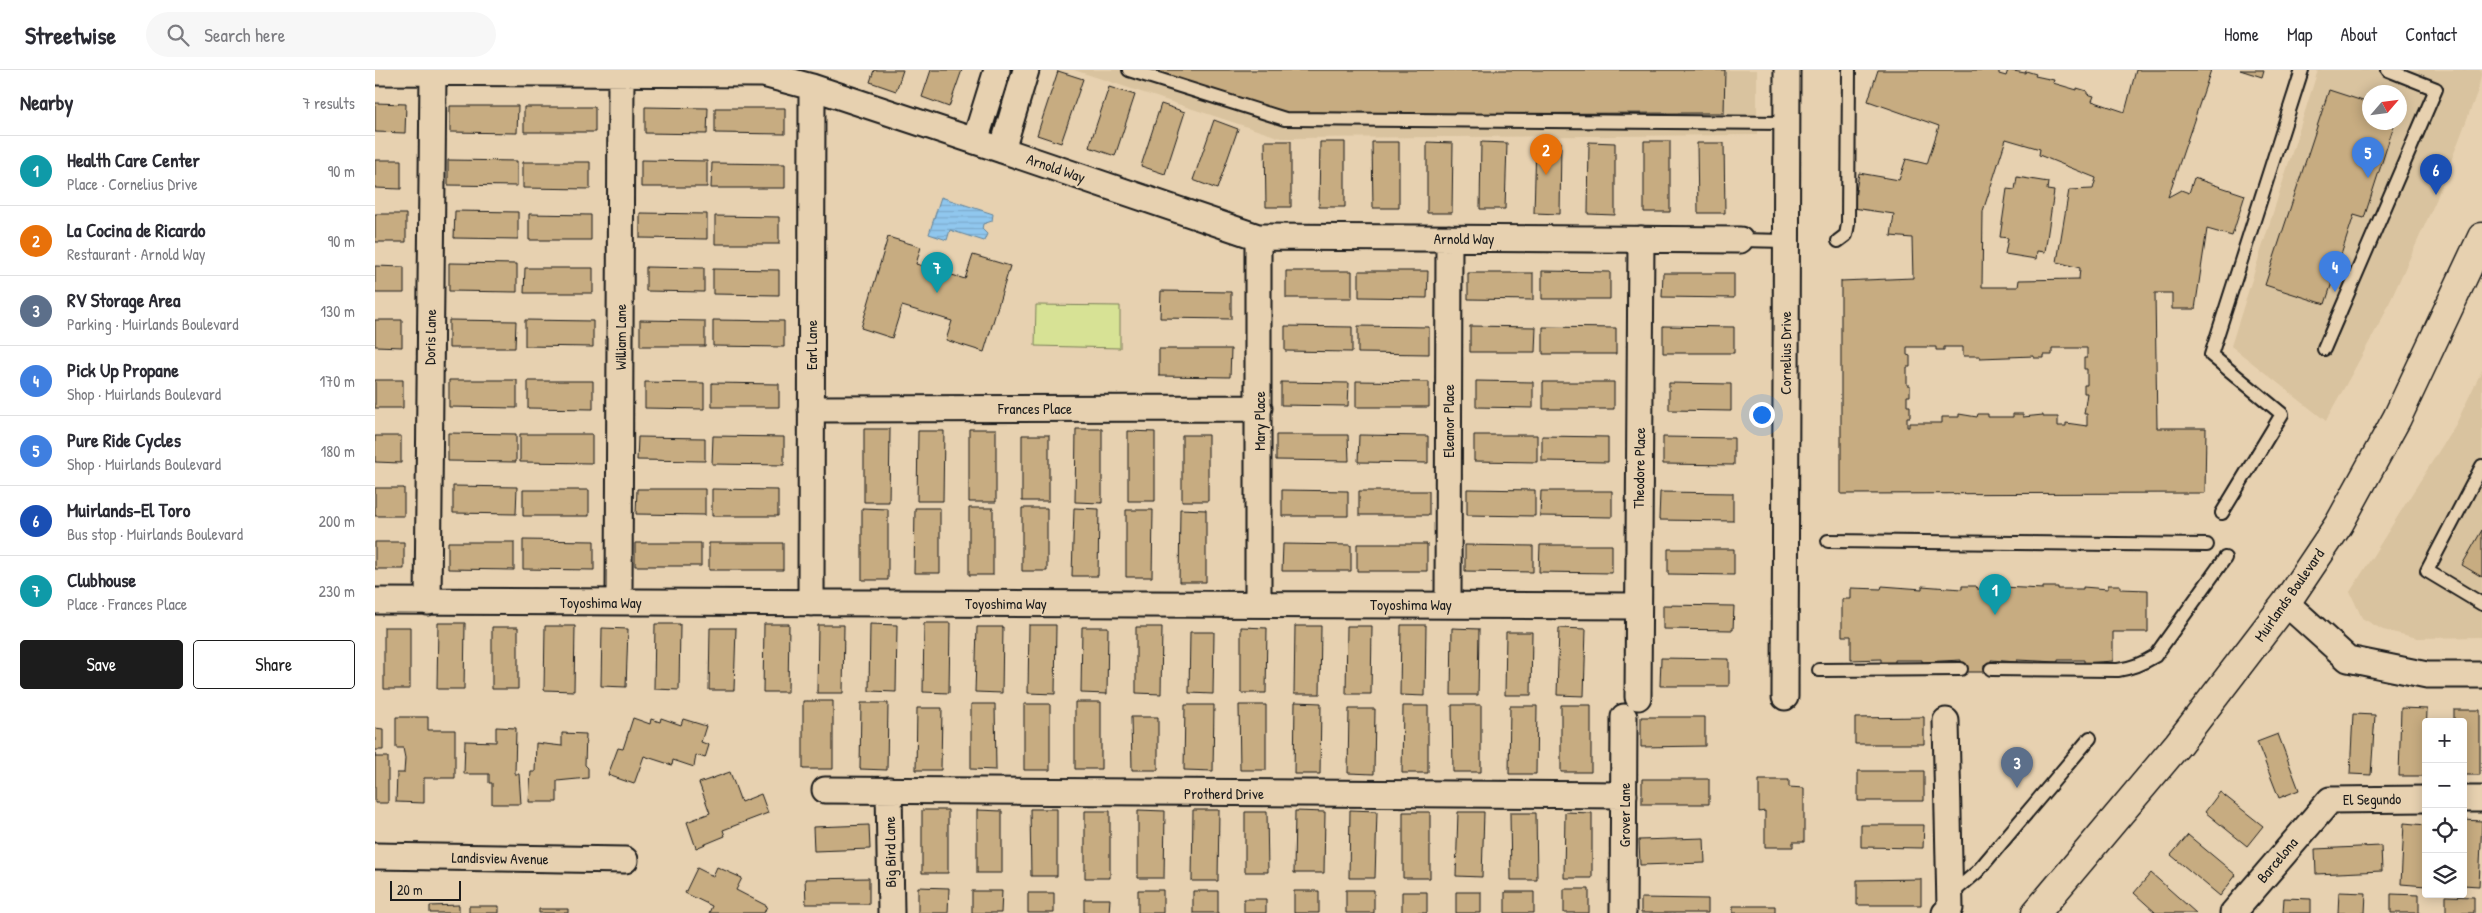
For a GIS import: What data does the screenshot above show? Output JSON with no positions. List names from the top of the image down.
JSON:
{
  "streets": {
    "main road": ["Muirlands Boulevard"],
    "street": [
      "Arnold Way",
      "Doris Lane",
      "William Lane",
      "Earl Lane",
      "Cornelius Drive",
      "Frances Place",
      "Mary Place",
      "Eleanor Place",
      "Theodore Place",
      "Toyoshima Way",
      "Protherd Drive",
      "El Segundo",
      "Grover Lane",
      "Big Bird Lane",
      "Landisview Avenue",
      "Barcelona"
    ]
  },
  "crossings": [
    ["Arnold Way", "Doris Lane"],
    ["Arnold Way", "William Lane"],
    ["Arnold Way", "Earl Lane"],
    ["Arnold Way", "Mary Place"],
    ["Arnold Way", "Eleanor Place"],
    ["Arnold Way", "Theodore Place"],
    ["Doris Lane", "Toyoshima Way"],
    ["William Lane", "Toyoshima Way"],
    ["Earl Lane", "Frances Place"],
    ["Earl Lane", "Toyoshima Way"],
    ["Frances Place", "Mary Place"],
    ["Mary Place", "Toyoshima Way"],
    ["Eleanor Place", "Toyoshima Way"],
    ["Theodore Place", "Toyoshima Way"],
    ["Protherd Drive", "Grover Lane"],
    ["Protherd Drive", "Big Bird Lane"],
    ["El Segundo", "Barcelona"]
  ],
  "scale_bar": "20 m",
  "north": "top right",
  "page": {
    "header": "Streetwise",
    "search": "Search here",
    "nav": [
      "Home",
      "Map",
      "About",
      "Contact"
    ],
    "heading": ["Nearby", "7 results"],
    "pins": [
      "2",
      "5",
      "6",
      "4",
      "7",
      "1",
      "3"
    ],
    "list": [
      {
        "mark": "1",
        "name": "Health Care Center",
        "note": "Place · Cornelius Drive",
        "value": "90 m"
      },
      {
        "mark": "2",
        "name": "La Cocina de Ricardo",
        "note": "Restaurant · Arnold Way",
        "value": "90 m"
      },
      {
        "mark": "3",
        "name": "RV Storage Area",
        "note": "Parking · Muirlands Boulevard",
        "value": "130 m"
      },
      {
        "mark": "4",
        "name": "Pick Up Propane",
        "note": "Shop · Muirlands Boulevard",
        "value": "170 m"
      },
      {
        "mark": "5",
        "name": "Pure Ride Cycles",
        "note": "Shop · Muirlands Boulevard",
        "value": "180 m"
      },
      {
        "mark": "6",
        "name": "Muirlands-El Toro",
        "note": "Bus stop · Muirlands Boulevard",
        "value": "200 m"
      },
      {
        "mark": "7",
        "name": "Clubhouse",
        "note": "Place · Frances Place",
        "value": "230 m"
      }
    ],
    "buttons": ["Save", "Share"],
    "map_buttons": ["+", "−"],
    "scale": "20 m"
  }
}
